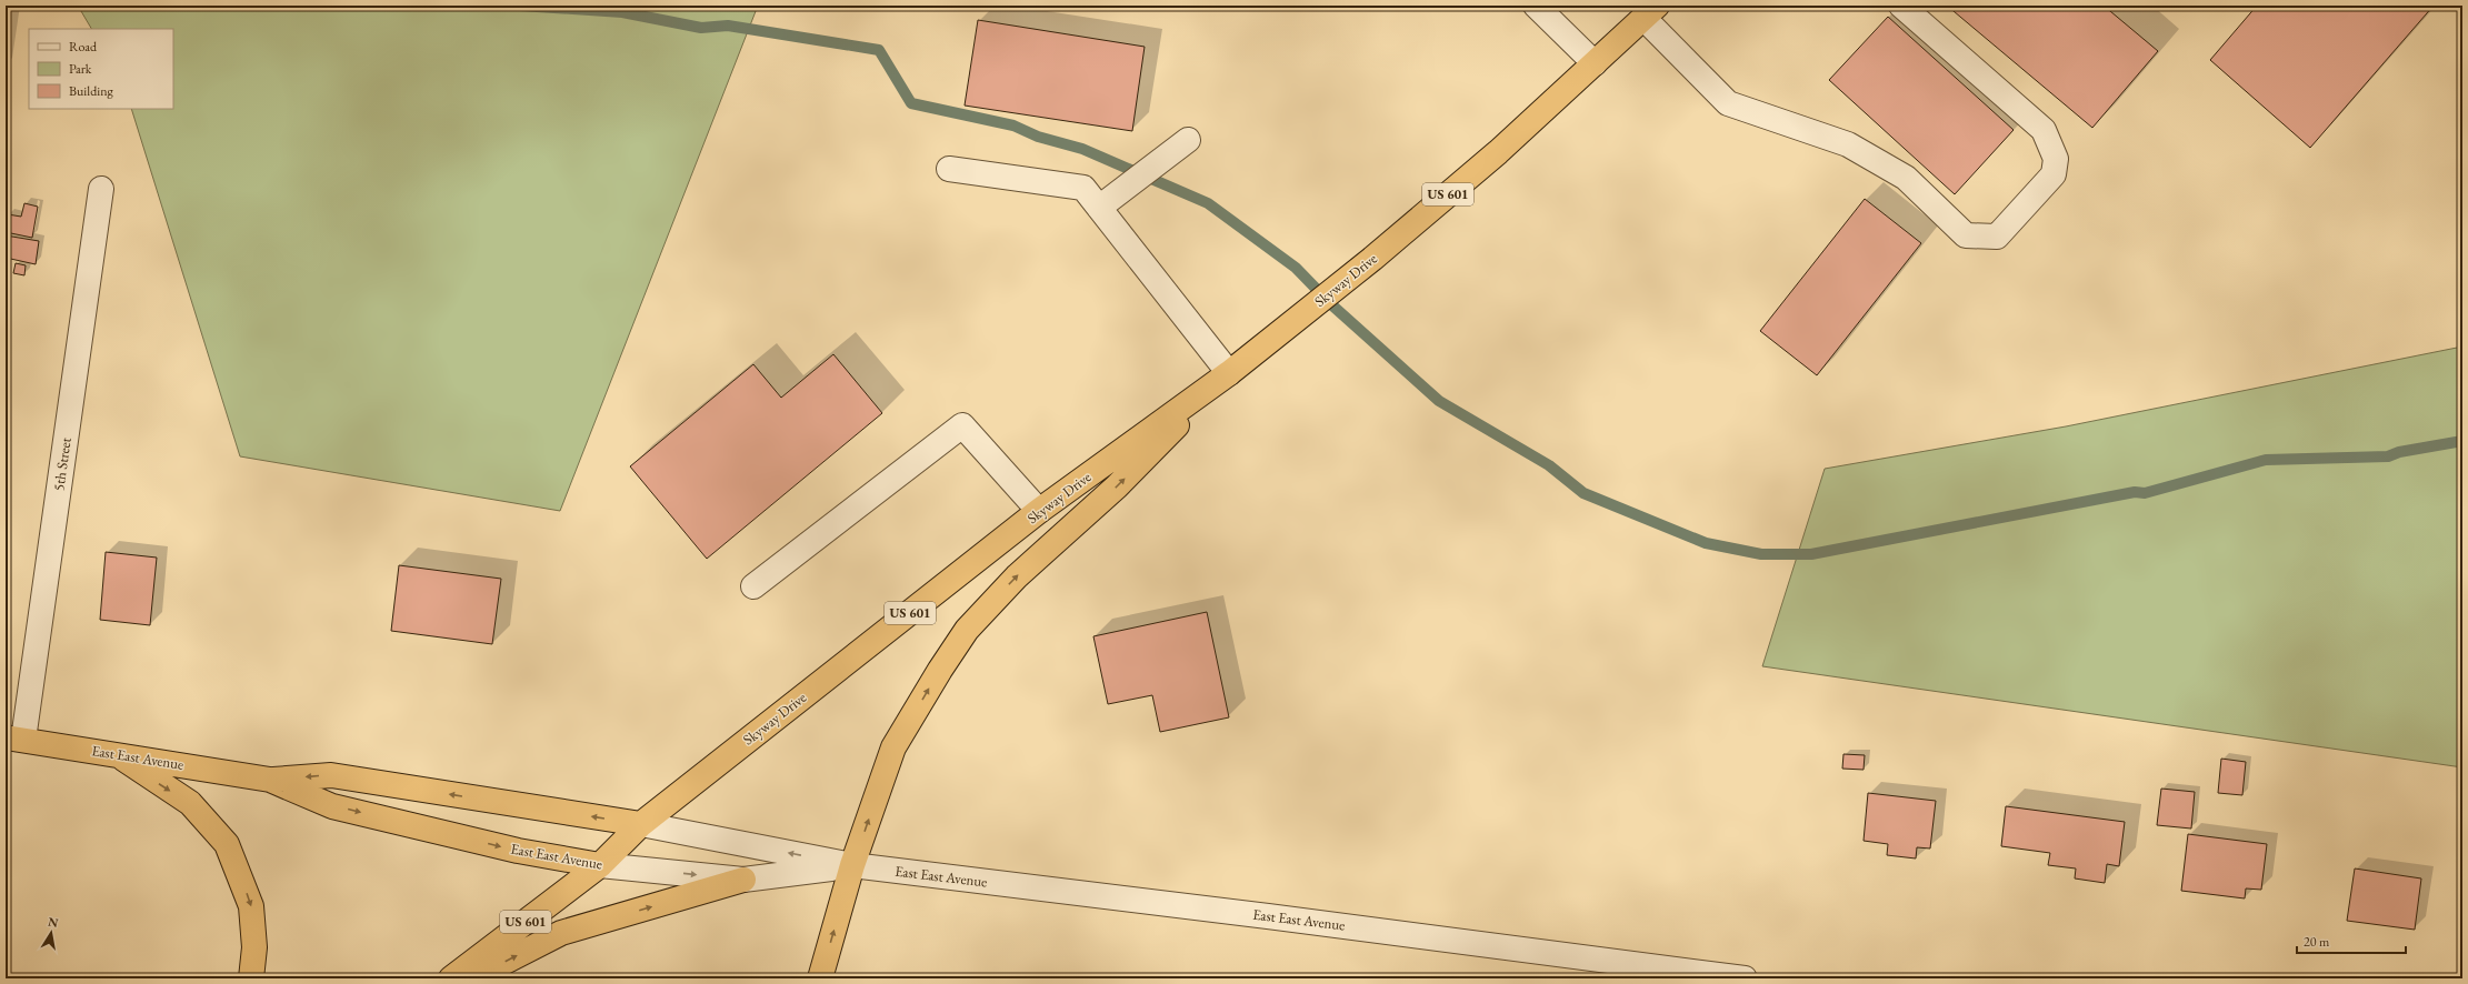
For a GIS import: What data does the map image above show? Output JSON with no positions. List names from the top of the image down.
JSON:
{
  "streets": {
    "highway": ["US 601", "Skyway Drive", "East East Avenue"],
    "street": ["5th Street"]
  },
  "crossings": [
    ["US 601", "Skyway Drive"],
    ["US 601", "East East Avenue"],
    ["Skyway Drive", "East East Avenue"],
    ["5th Street", "East East Avenue"]
  ],
  "legend": ["Road", "Park", "Building"],
  "scale_bar": "20 m",
  "north": "top"
}
